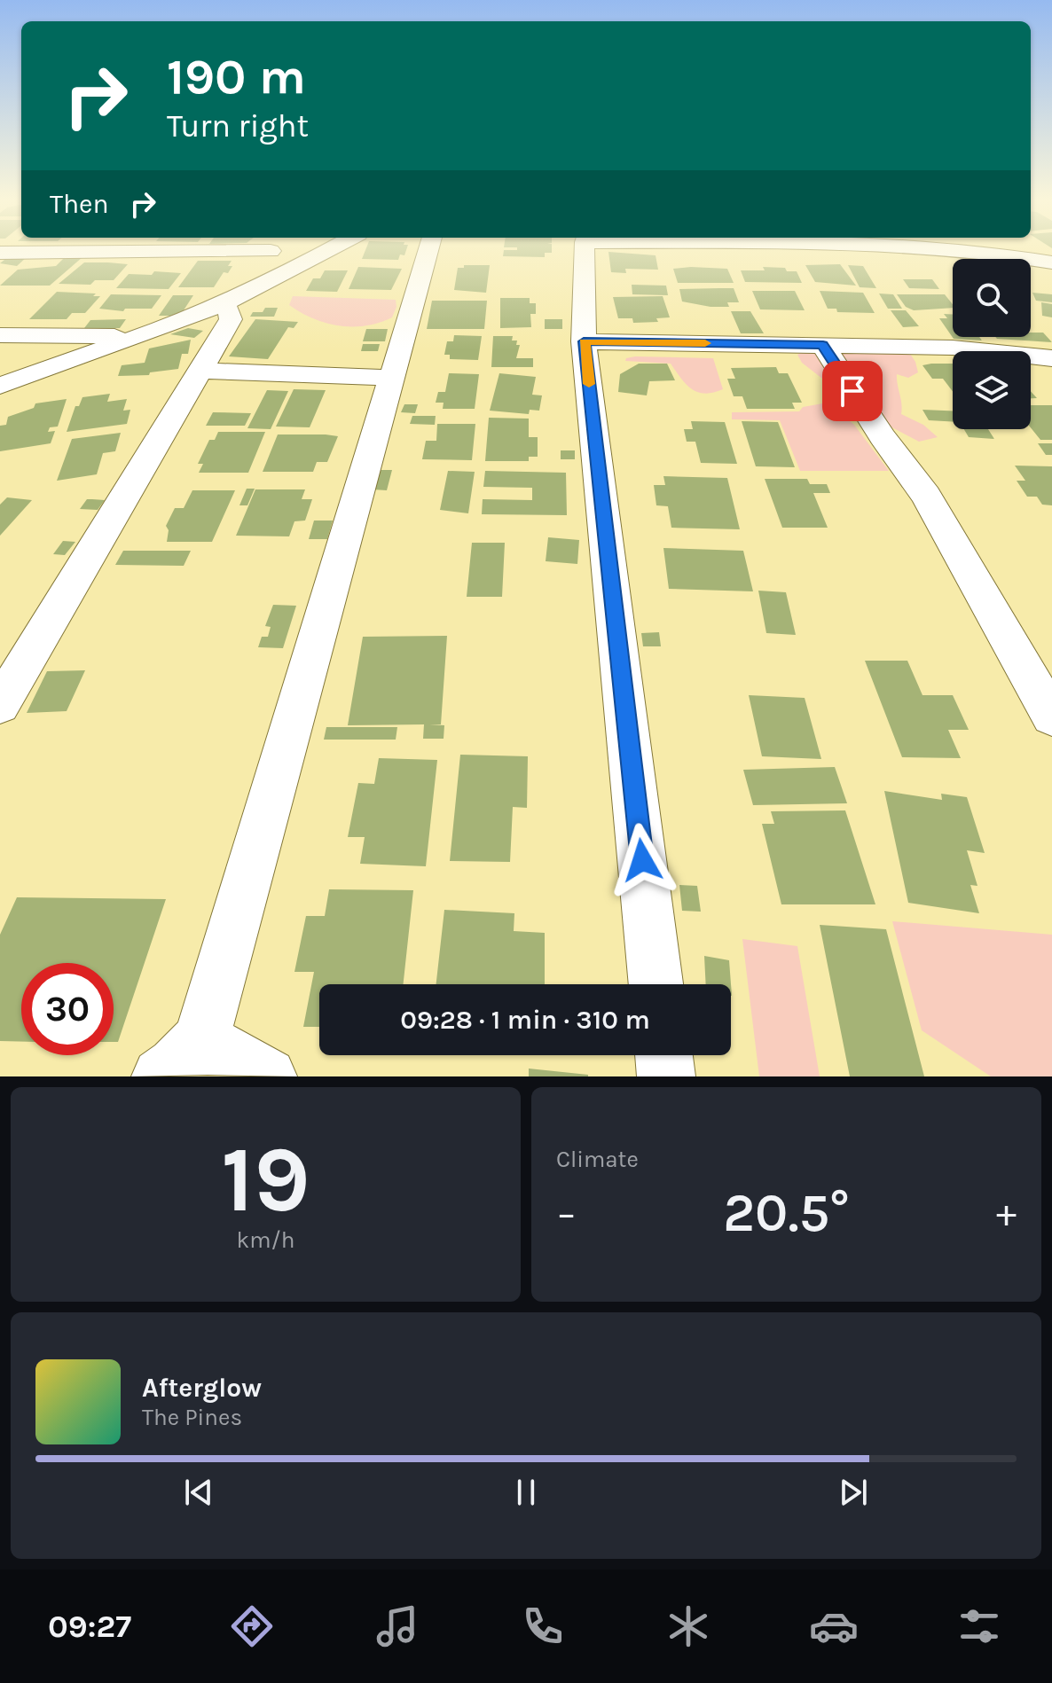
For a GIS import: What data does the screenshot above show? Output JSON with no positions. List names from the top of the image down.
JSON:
{
  "page": {
    "turn": ["190 m", "Turn right"],
    "then": "Then",
    "limit": "30",
    "trip": "09:28 · 1 min · 310 m",
    "tile": [
      ["19", "km/h"],
      "Climate"
    ],
    "heat": ["−", "20.5°", "+"],
    "song": ["Afterglow", "The Pines"],
    "tabs": "09:27"
  }
}
